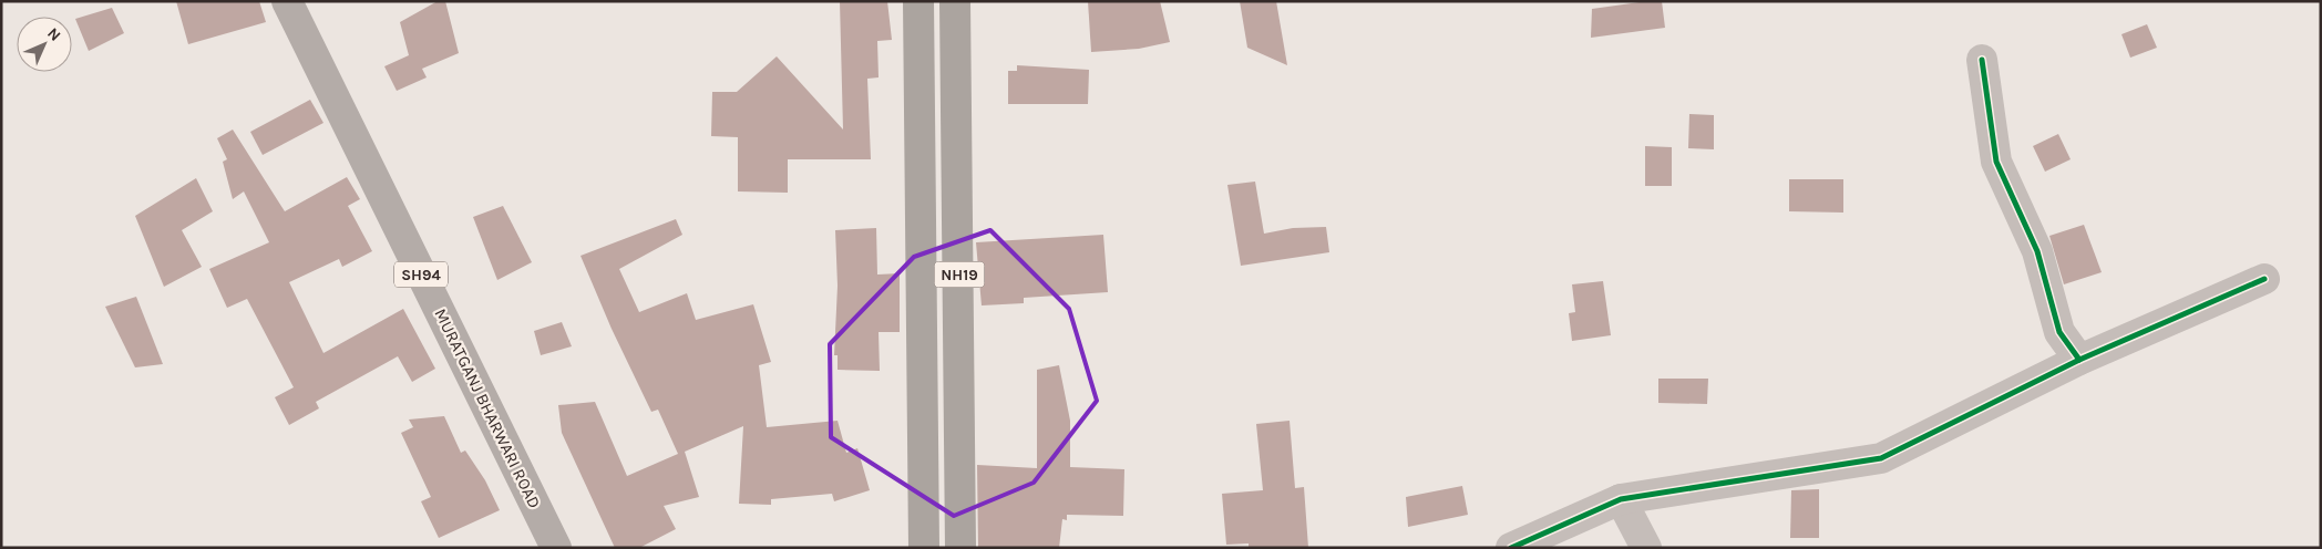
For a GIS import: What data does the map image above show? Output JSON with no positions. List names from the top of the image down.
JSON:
{
  "streets": {
    "highway": ["NH19"],
    "main road": ["SH94", "MURATGANJ BHARWARI ROAD"]
  },
  "north": "top right"
}
